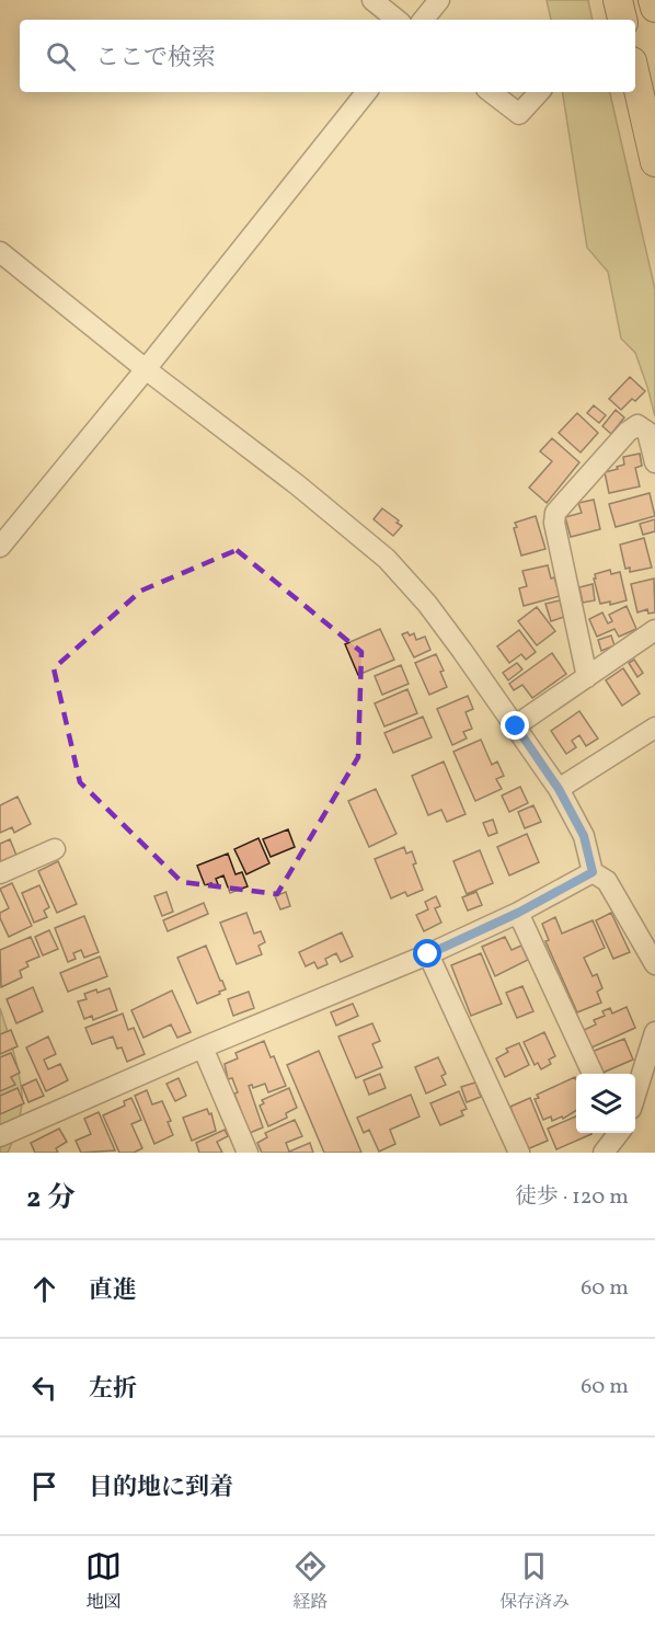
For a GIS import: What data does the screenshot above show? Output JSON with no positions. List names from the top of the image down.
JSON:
{
  "page": {
    "search": "ここで検索",
    "heading": ["2 分", "徒歩 · 120 m"],
    "list": [
      ["直進", "60 m"],
      ["左折", "60 m"],
      "目的地に到着"
    ],
    "nav": ["地図", "経路", "保存済み"]
  }
}
